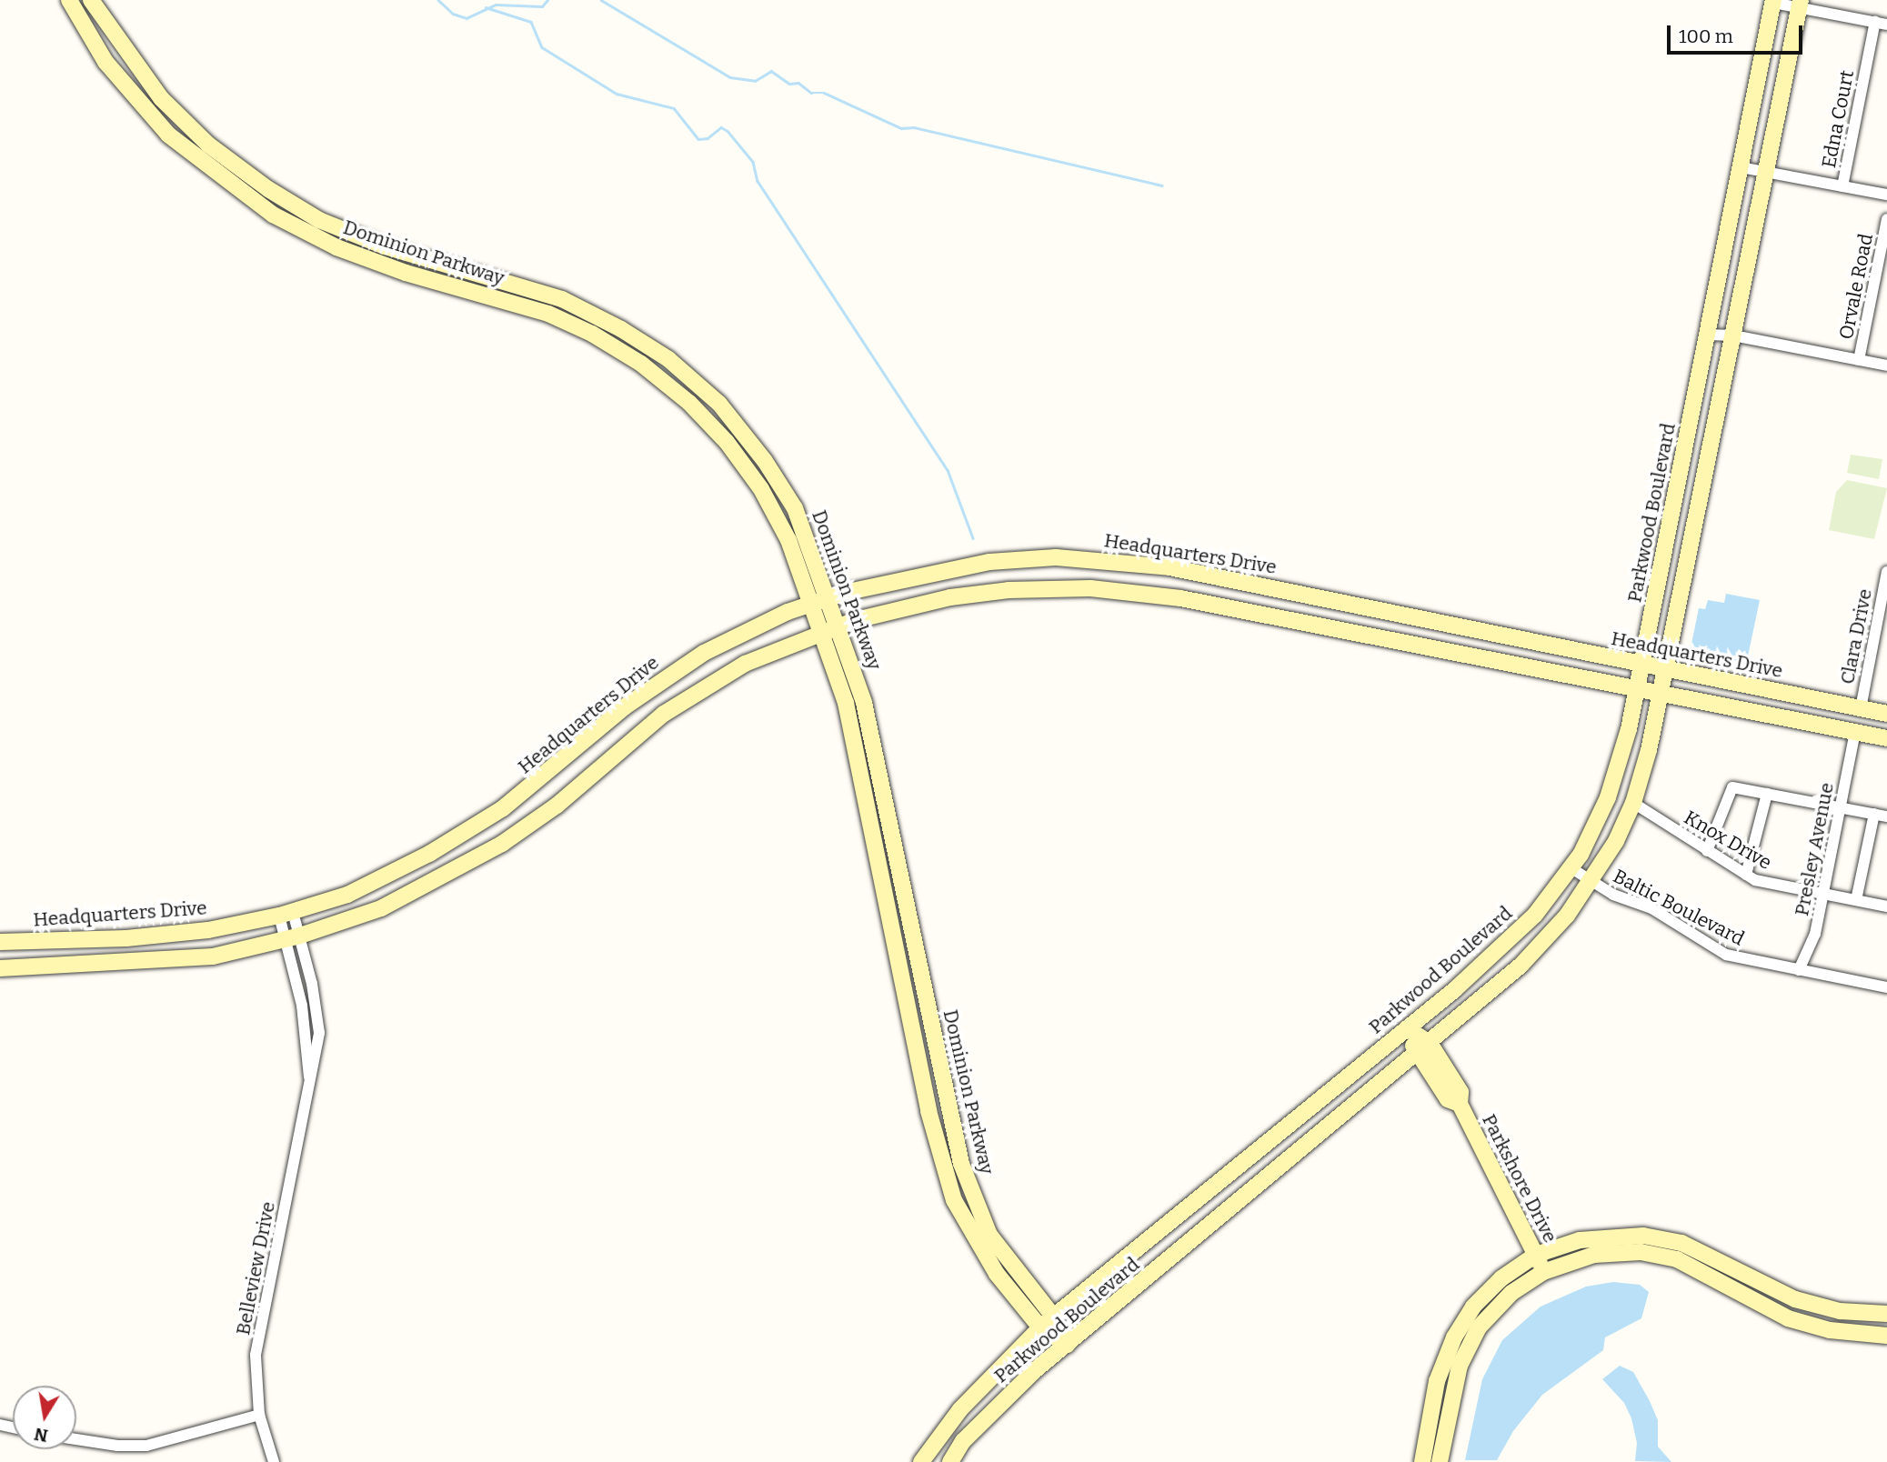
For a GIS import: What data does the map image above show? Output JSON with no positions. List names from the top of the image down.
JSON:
{
  "streets": {
    "main road": [
      "Dominion Parkway",
      "Parkwood Boulevard",
      "Headquarters Drive",
      "Parkshore Drive"
    ],
    "street": [
      "Edna Court",
      "Orvale Road",
      "Clara Drive",
      "Knox Drive",
      "Presley Avenue",
      "Baltic Boulevard",
      "Belleview Drive"
    ]
  },
  "crossings": [
    ["Dominion Parkway", "Parkwood Boulevard"],
    ["Dominion Parkway", "Headquarters Drive"],
    ["Parkwood Boulevard", "Headquarters Drive"],
    ["Parkwood Boulevard", "Knox Drive"],
    ["Parkwood Boulevard", "Baltic Boulevard"],
    ["Parkwood Boulevard", "Parkshore Drive"],
    ["Headquarters Drive", "Clara Drive"],
    ["Headquarters Drive", "Belleview Drive"],
    ["Knox Drive", "Presley Avenue"],
    ["Presley Avenue", "Baltic Boulevard"]
  ],
  "scale_bar": "100 m",
  "north": "bottom"
}
